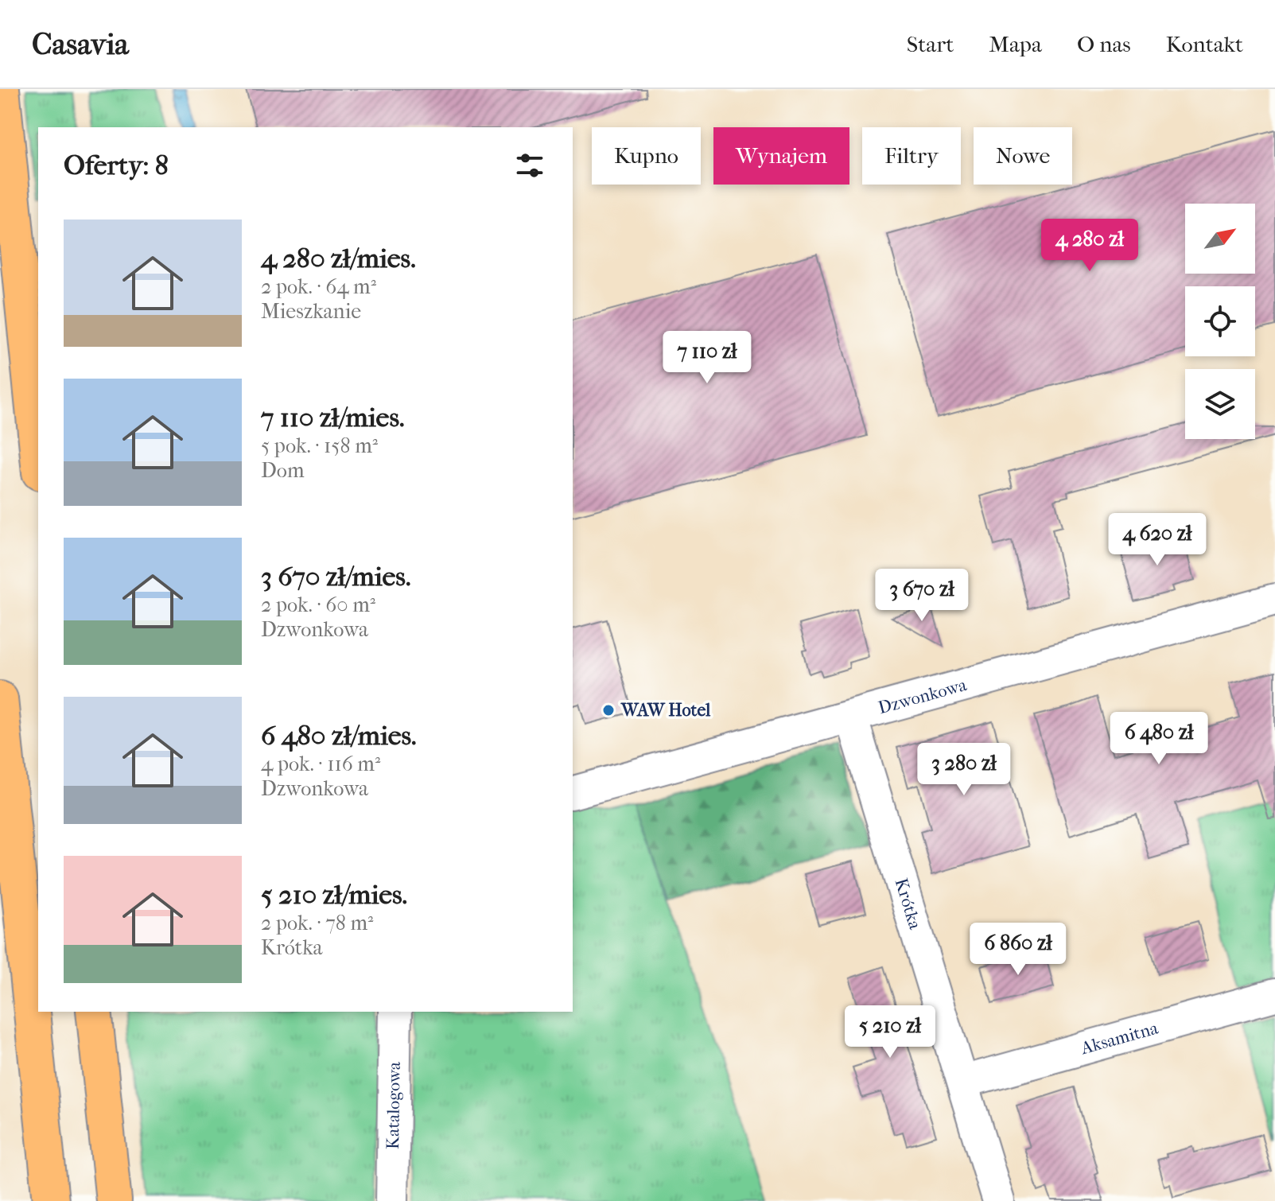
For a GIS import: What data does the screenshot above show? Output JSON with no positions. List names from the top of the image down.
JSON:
{
  "streets": {
    "street": [
      "Dzwonkowa",
      "Krótka",
      "Aksamitna",
      "Katalogowa"
    ]
  },
  "crossings": [
    ["Dzwonkowa", "Krótka"],
    ["Krótka", "Aksamitna"]
  ],
  "places": ["WAW Hotel"],
  "north": "top right",
  "page": {
    "header": "Casavia",
    "nav": [
      "Start",
      "Mapa",
      "O nas",
      "Kontakt"
    ],
    "chip": [
      "Kupno",
      "Wynajem",
      "Filtry",
      "Nowe"
    ],
    "heading": "Oferty: 8",
    "list": [
      {
        "name": "4 280 zł/mies.",
        "note": "2 pok. · 64 m² · Mieszkanie"
      },
      {
        "name": "7 110 zł/mies.",
        "note": "5 pok. · 158 m² · Dom"
      },
      {
        "name": "3 670 zł/mies.",
        "note": "2 pok. · 60 m² · Dzwonkowa"
      },
      {
        "name": "6 480 zł/mies.",
        "note": "4 pok. · 116 m² · Dzwonkowa"
      },
      {
        "name": "5 210 zł/mies.",
        "note": "2 pok. · 78 m² · Krótka"
      }
    ],
    "price": [
      "4 280 zł",
      "7 110 zł",
      "4 620 zł",
      "3 670 zł",
      "6 480 zł",
      "3 280 zł",
      "6 860 zł",
      "5 210 zł"
    ]
  }
}
